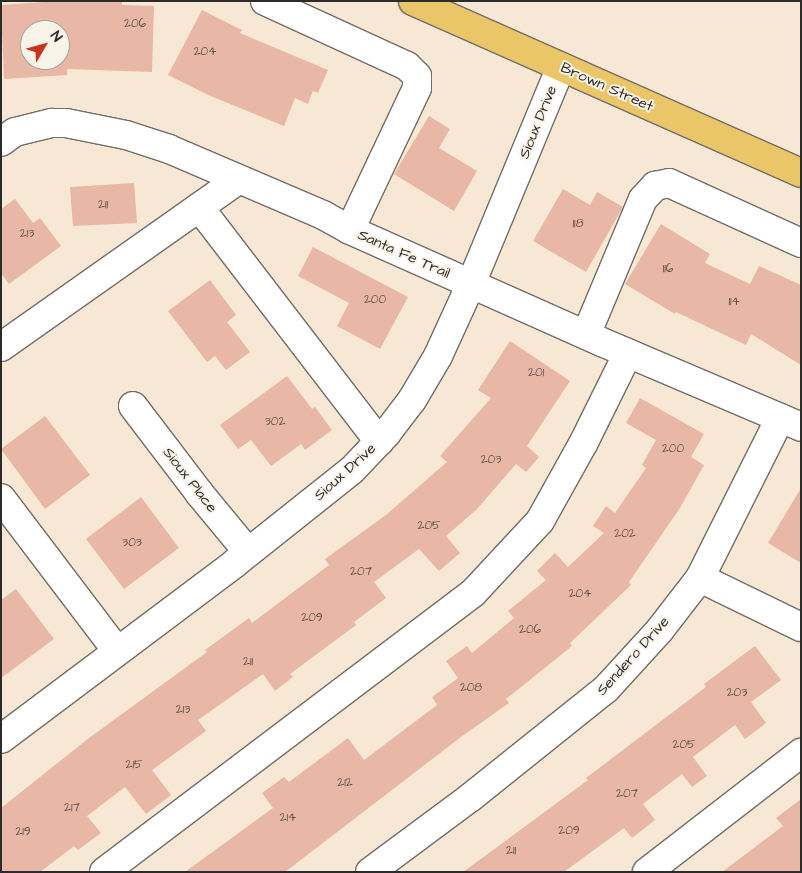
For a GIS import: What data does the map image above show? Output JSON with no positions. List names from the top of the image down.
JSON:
{
  "streets": {
    "main road": ["Brown Street"],
    "street": [
      "Sioux Drive",
      "Santa Fe Trail",
      "Sioux Place",
      "Sendero Drive"
    ]
  },
  "crossings": [
    ["Brown Street", "Sioux Drive"],
    ["Sioux Drive", "Santa Fe Trail"],
    ["Sioux Drive", "Sioux Place"],
    ["Santa Fe Trail", "Sendero Drive"]
  ],
  "house_numbers": [
    "206",
    "204",
    "211",
    "118",
    "213",
    "116",
    "200",
    "114",
    "201",
    "302",
    "200",
    "203",
    "205",
    "202",
    "303",
    "207",
    "204",
    "209",
    "206",
    "211",
    "208",
    "203",
    "213",
    "205",
    "215",
    "212",
    "207",
    "217",
    "214",
    "209",
    "219",
    "211"
  ],
  "north": "top right"
}
